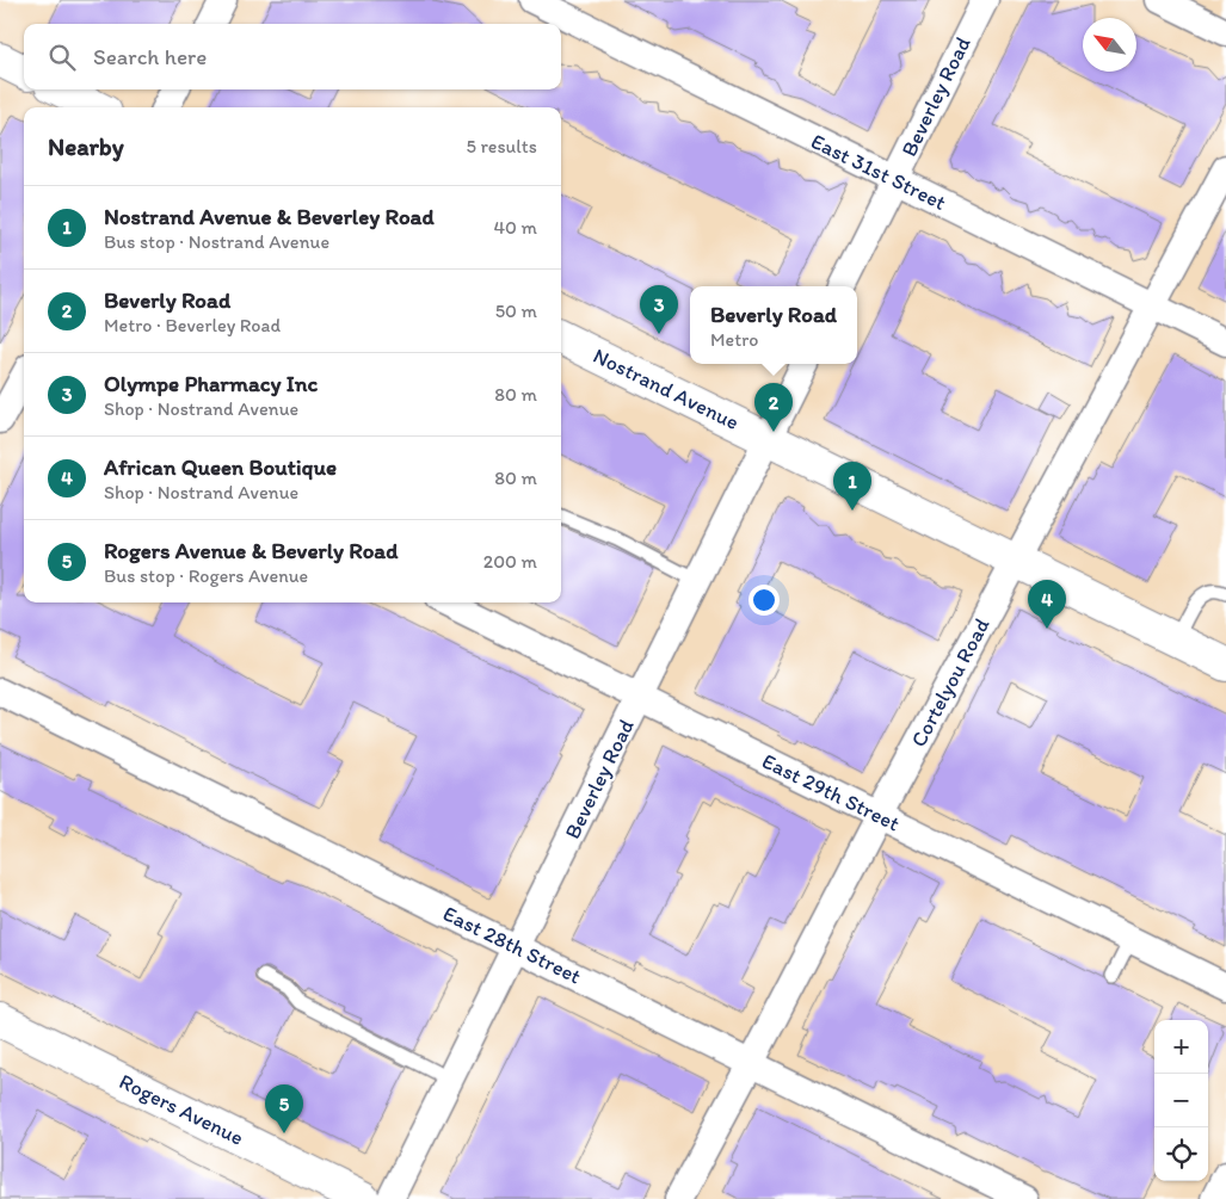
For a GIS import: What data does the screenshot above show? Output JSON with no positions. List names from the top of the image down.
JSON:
{
  "streets": {
    "main road": ["Nostrand Avenue", "Rogers Avenue"],
    "street": [
      "Beverley Road",
      "East 31st Street",
      "Cortelyou Road",
      "East 29th Street",
      "East 28th Street"
    ]
  },
  "crossings": [
    ["Beverley Road", "East 31st Street"],
    ["Beverley Road", "Nostrand Avenue"],
    ["Beverley Road", "East 29th Street"],
    ["Beverley Road", "East 28th Street"],
    ["East 31st Street", "Cortelyou Road"],
    ["Nostrand Avenue", "Cortelyou Road"],
    ["Cortelyou Road", "East 29th Street"],
    ["Cortelyou Road", "East 28th Street"]
  ],
  "north": "top left",
  "page": {
    "search": "Search here",
    "heading": ["Nearby", "5 results"],
    "list": [
      {
        "mark": "1",
        "name": "Nostrand Avenue & Beverley Road",
        "note": "Bus stop · Nostrand Avenue",
        "value": "40 m"
      },
      {
        "mark": "2",
        "name": "Beverly Road",
        "note": "Metro · Beverley Road",
        "value": "50 m"
      },
      {
        "mark": "3",
        "name": "Olympe Pharmacy Inc",
        "note": "Shop · Nostrand Avenue",
        "value": "80 m"
      },
      {
        "mark": "4",
        "name": "African Queen Boutique",
        "note": "Shop · Nostrand Avenue",
        "value": "80 m"
      },
      {
        "mark": "5",
        "name": "Rogers Avenue & Beverly Road",
        "note": "Bus stop · Rogers Avenue",
        "value": "200 m"
      }
    ],
    "pins": [
      "3",
      "2",
      "1",
      "4",
      "5"
    ],
    "popup": ["Beverly Road", "Metro"],
    "map_buttons": ["+", "−"]
  }
}
